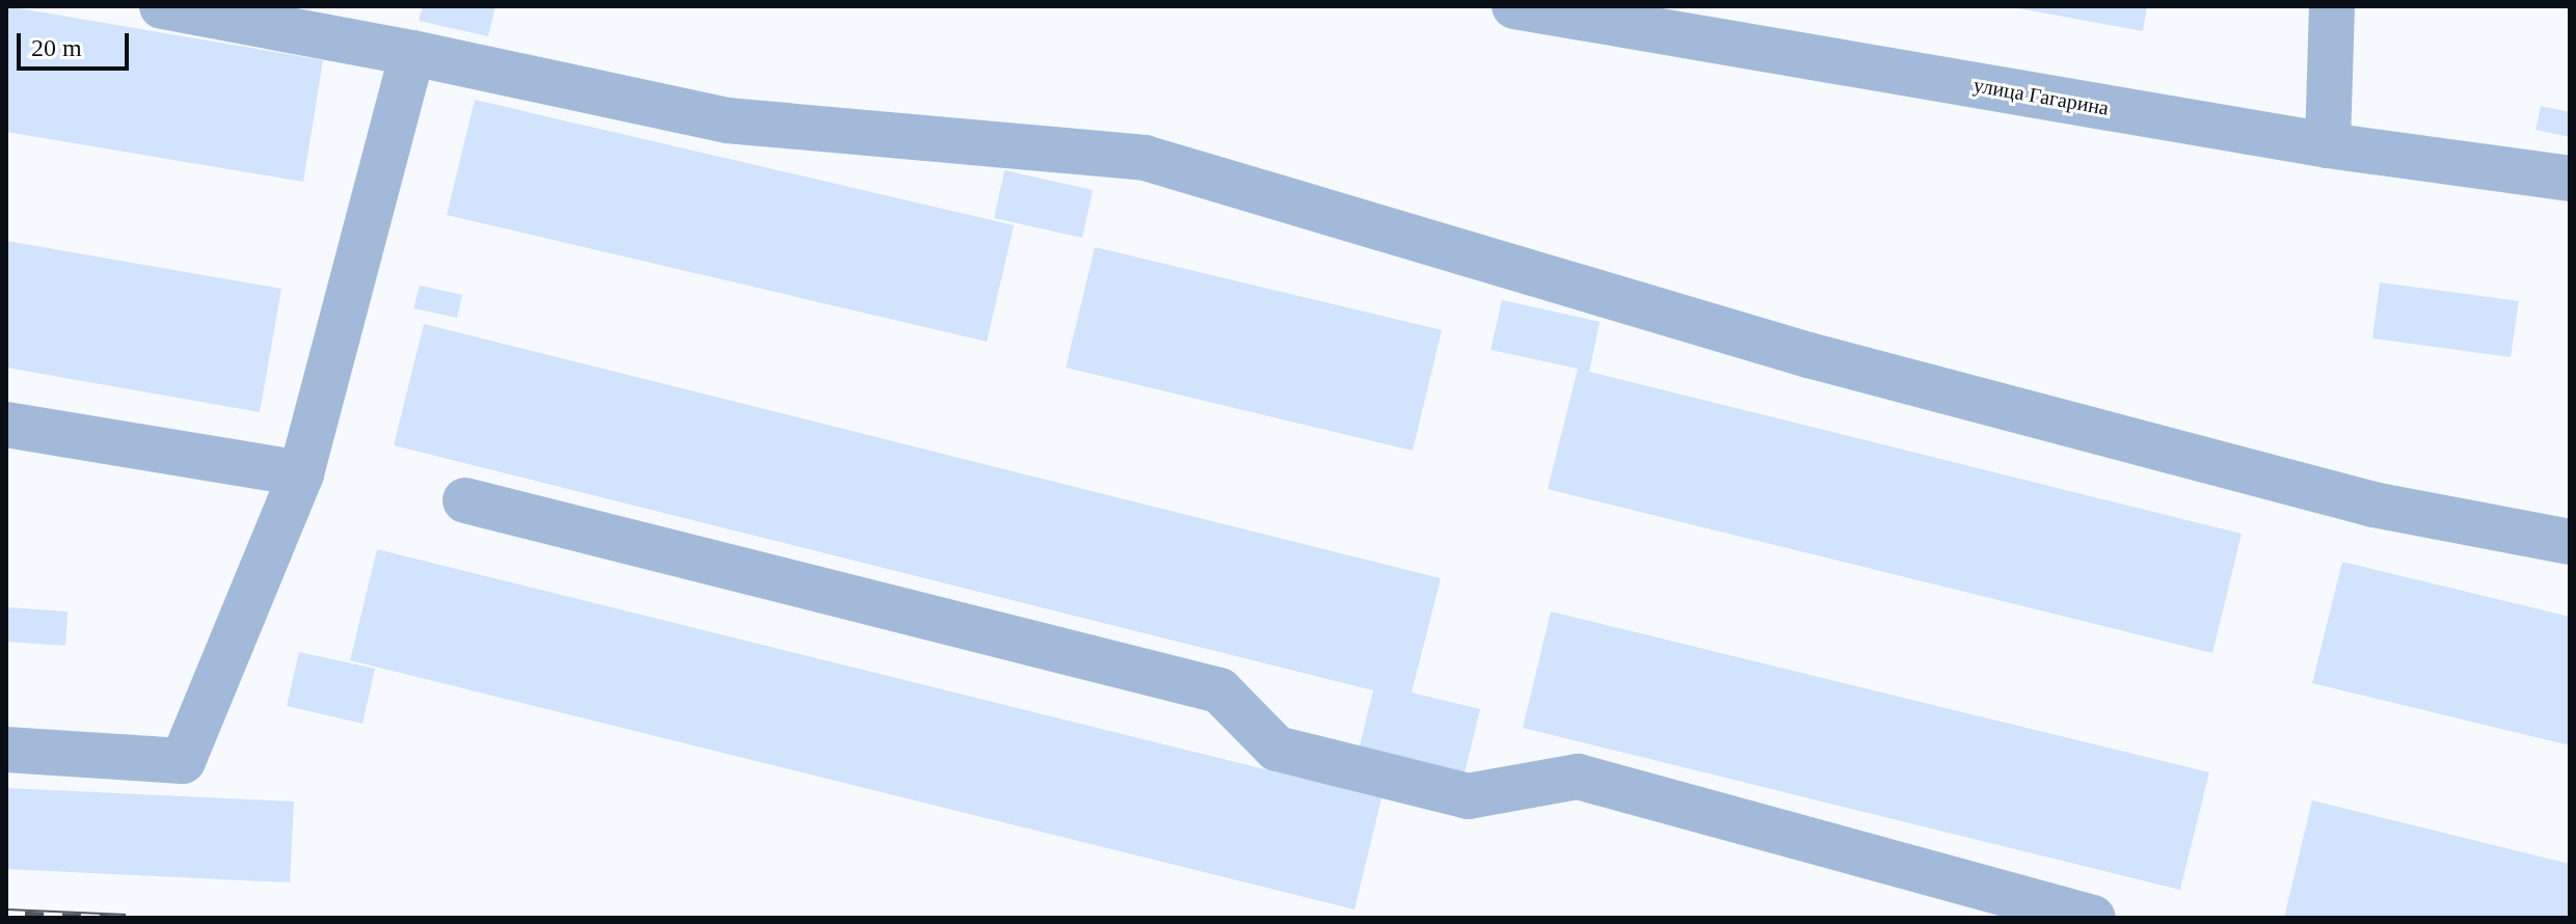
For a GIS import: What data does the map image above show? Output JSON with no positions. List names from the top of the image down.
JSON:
{
  "streets": {
    "street": ["улица Гагарина"]
  },
  "scale_bar": "20 m"
}
